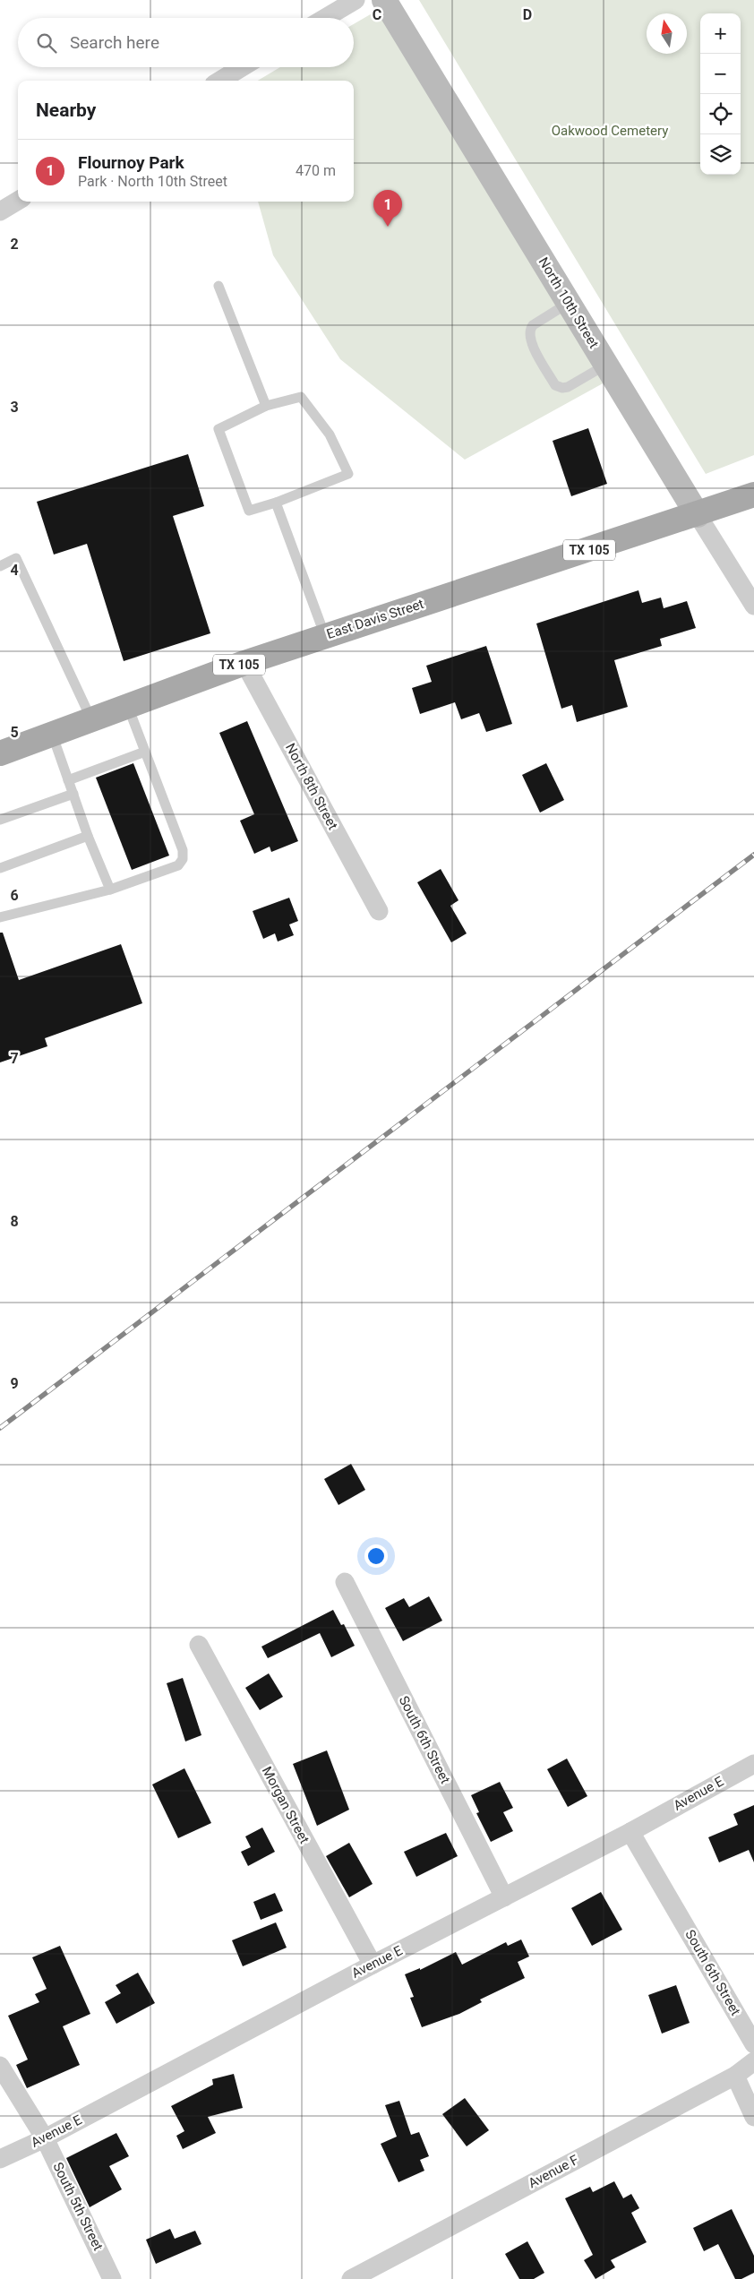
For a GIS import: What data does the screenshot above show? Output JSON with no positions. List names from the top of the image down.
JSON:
{
  "streets": {
    "main road": ["TX 105", "East Davis Street"],
    "street": [
      "North 10th Street",
      "North 8th Street",
      "South 6th Street",
      "Avenue E",
      "Morgan Street",
      "Avenue F",
      "South 5th Street"
    ]
  },
  "crossings": [
    ["North 10th Street", "East Davis Street"],
    ["East Davis Street", "North 8th Street"],
    ["South 6th Street", "Avenue E"],
    ["Avenue E", "Morgan Street"],
    ["Avenue E", "South 5th Street"]
  ],
  "parks": ["Oakwood Cemetery"],
  "north": "top",
  "page": {
    "map_buttons": ["+", "−"],
    "search": "Search here",
    "heading": "Nearby",
    "list": [
      {
        "mark": "1",
        "name": "Flournoy Park",
        "note": "Park · North 10th Street",
        "value": "470 m"
      }
    ],
    "pins": "1"
  },
  "grid": {
    "columns": ["C", "D"],
    "rows": [
      "2",
      "3",
      "4",
      "5",
      "6",
      "7",
      "8",
      "9"
    ]
  }
}
